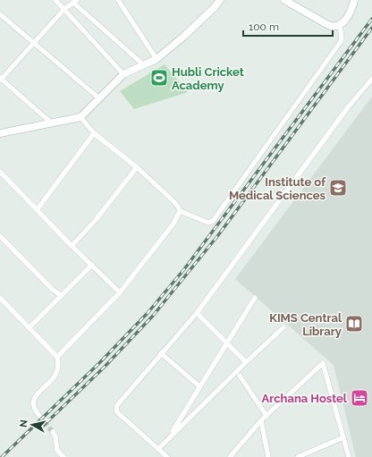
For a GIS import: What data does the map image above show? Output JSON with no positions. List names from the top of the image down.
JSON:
{
  "places": {
    "sports": ["Hubli Cricket Academy"],
    "school or university": ["Institute of Medical Sciences"],
    "library": ["KIMS Central Library"],
    "hotel": ["Archana Hostel"]
  },
  "scale_bar": "100 m",
  "north": "left"
}
